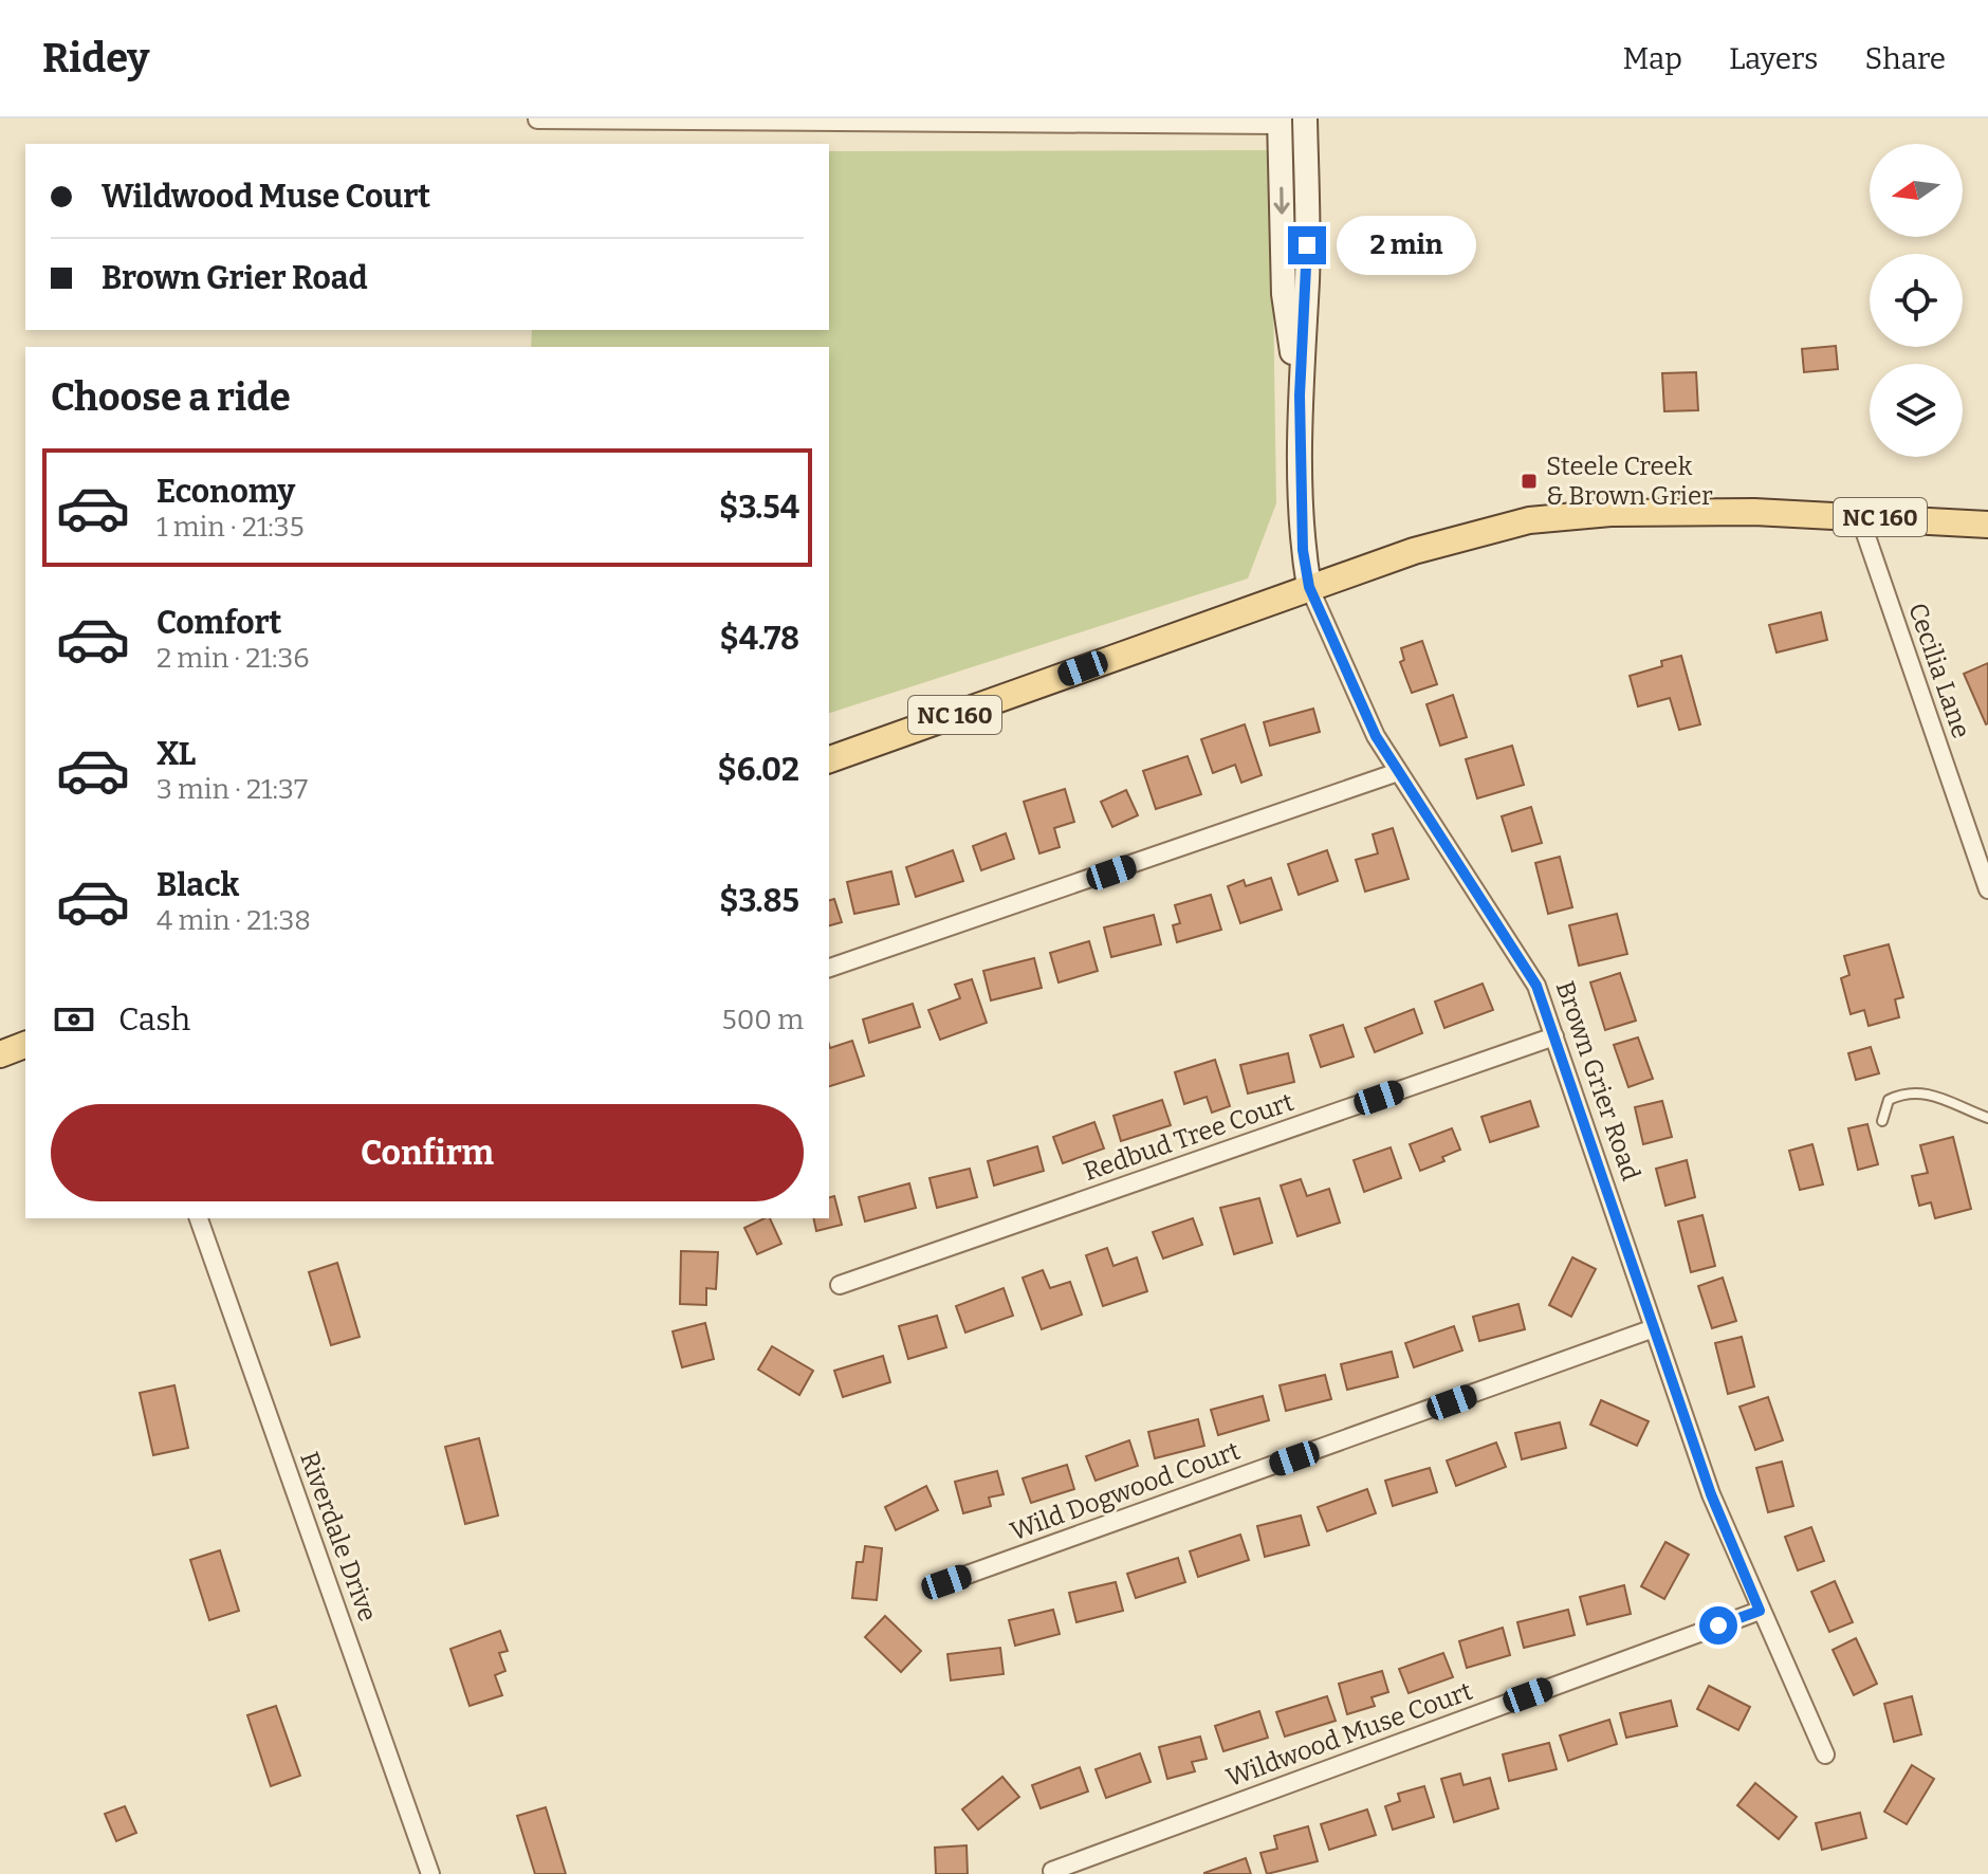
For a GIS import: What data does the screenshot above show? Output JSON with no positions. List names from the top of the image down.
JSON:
{
  "streets": {
    "main road": ["NC 160", "Brown Grier Road"],
    "street": [
      "Cecilia Lane",
      "Redbud Tree Court",
      "Wild Dogwood Court",
      "Riverdale Drive",
      "Wildwood Muse Court"
    ]
  },
  "crossings": [
    ["NC 160", "Cecilia Lane"],
    ["NC 160", "Brown Grier Road"],
    ["Brown Grier Road", "Redbud Tree Court"],
    ["Brown Grier Road", "Wild Dogwood Court"],
    ["Brown Grier Road", "Wildwood Muse Court"]
  ],
  "places": {
    "transit": ["Steele Creek & Brown Grier"]
  },
  "north": "left",
  "page": {
    "header": "Ridey",
    "nav": ["Map", "Layers", "Share"],
    "banner": ["Wildwood Muse Court", "Brown Grier Road"],
    "bubble": "2 min",
    "heading": "Choose a ride",
    "list": [
      {
        "name": "Economy",
        "note": "1 min · 21:35",
        "value": "$3.54"
      },
      {
        "name": "Comfort",
        "note": "2 min · 21:36",
        "value": "$4.78"
      },
      {
        "name": "XL",
        "note": "3 min · 21:37",
        "value": "$6.02"
      },
      {
        "name": "Black",
        "note": "4 min · 21:38",
        "value": "$3.85"
      }
    ],
    "pay": ["Cash", "500 m"],
    "buttons": "Confirm"
  }
}
